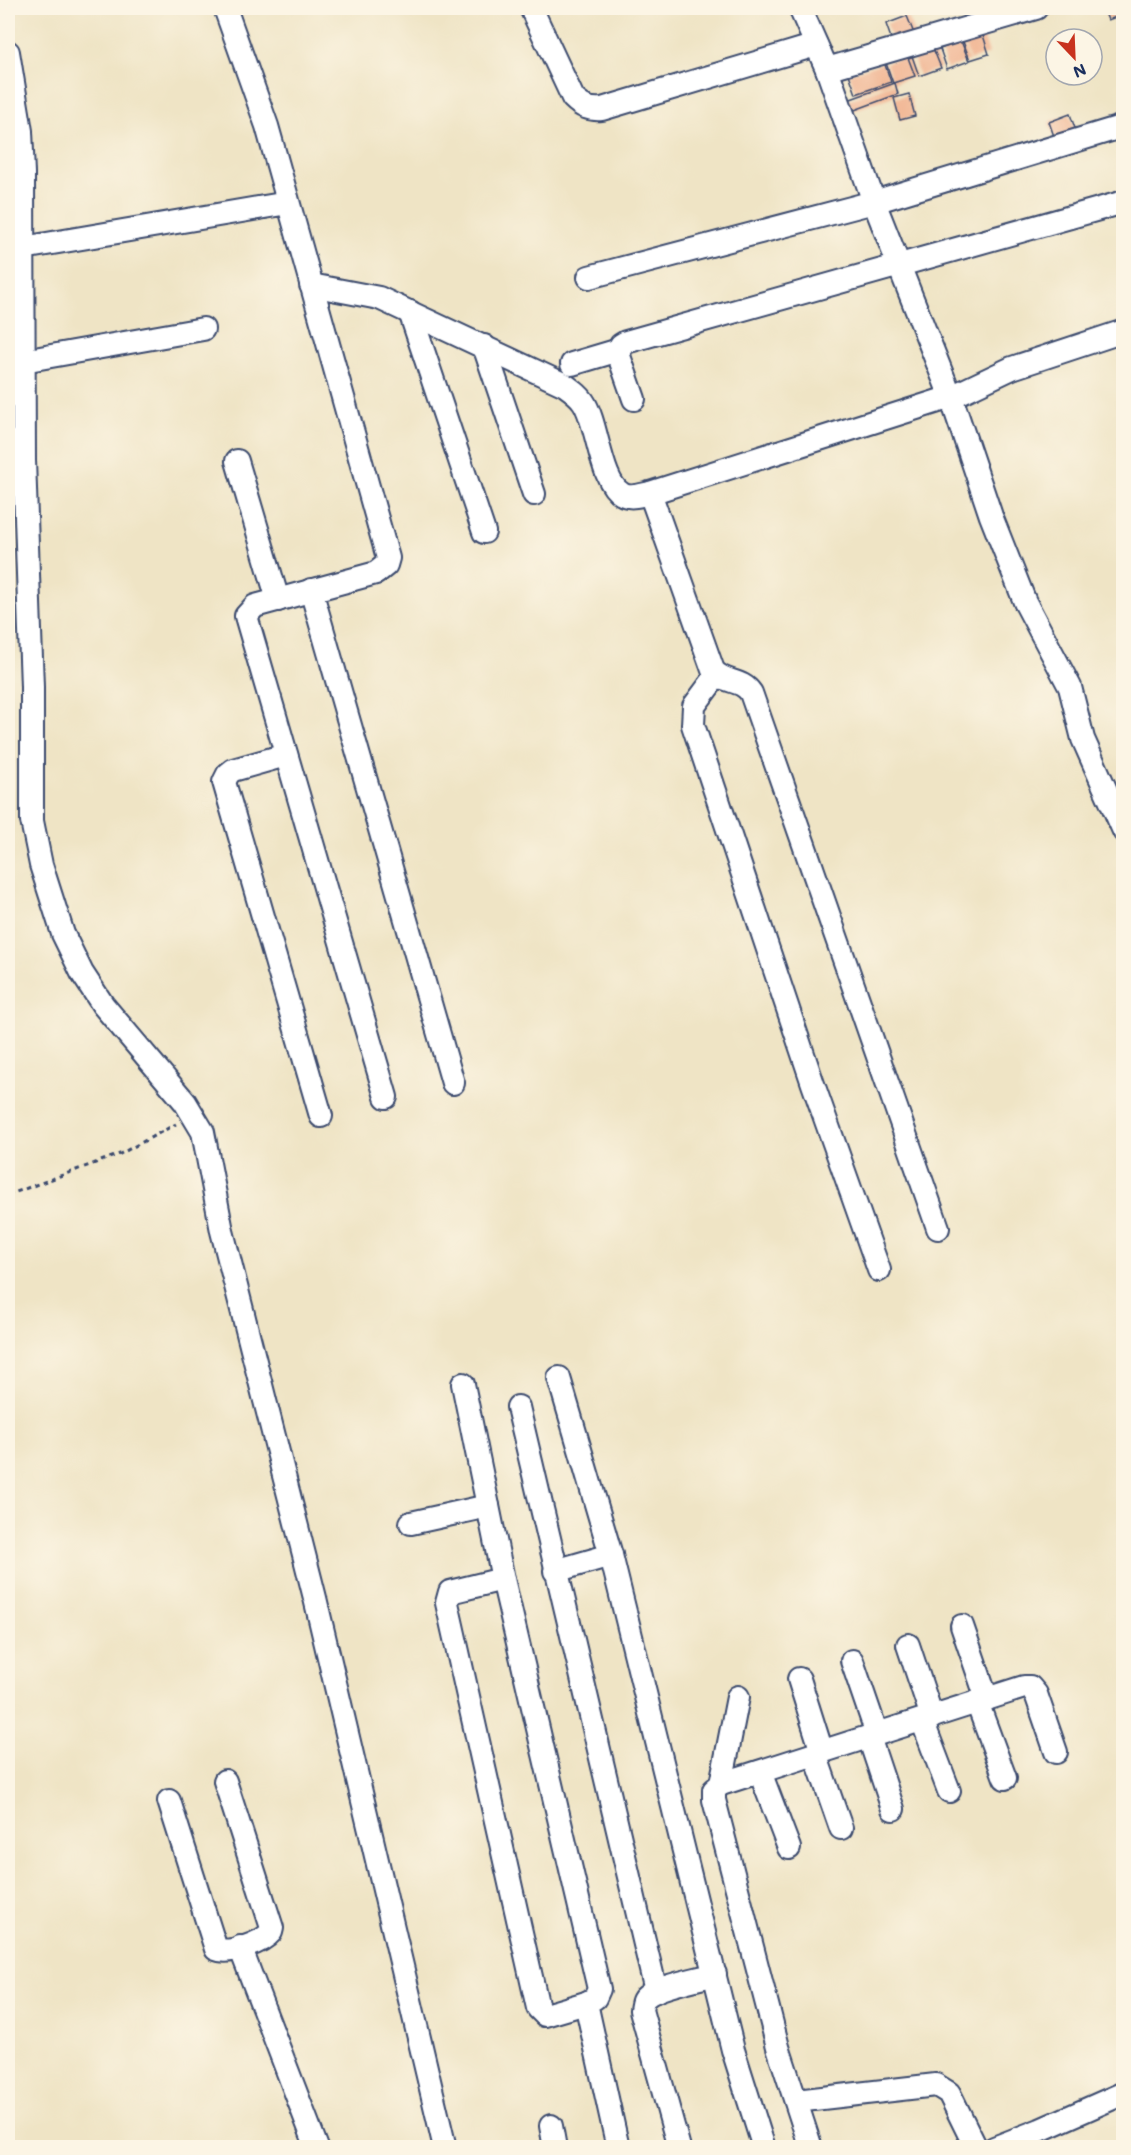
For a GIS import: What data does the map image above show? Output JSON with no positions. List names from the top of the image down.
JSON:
{
  "north": "bottom right"
}
